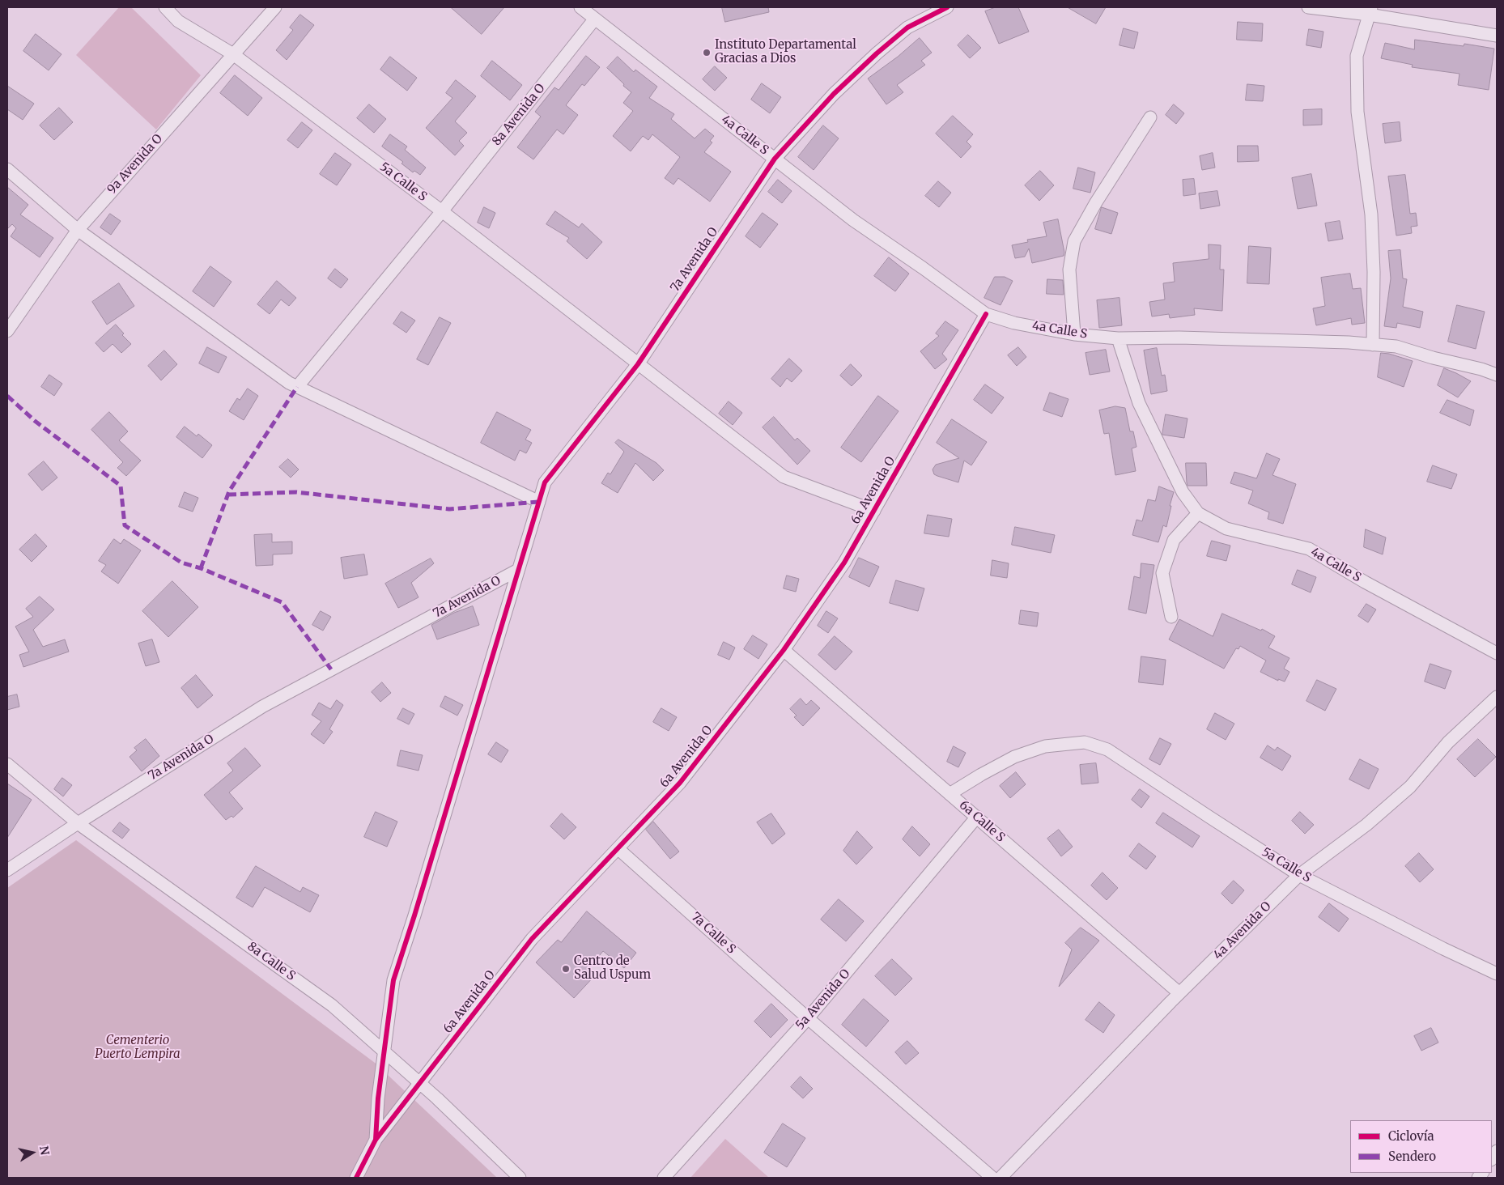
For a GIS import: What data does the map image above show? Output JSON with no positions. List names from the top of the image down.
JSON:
{
  "streets": {
    "street": [
      "8a Avenida O",
      "4a Calle S",
      "9a Avenida O",
      "5a Calle S",
      "7a Avenida O",
      "6a Avenida O",
      "6a Calle S",
      "4a Avenida O",
      "7a Calle S",
      "8a Calle S",
      "5a Avenida O"
    ]
  },
  "crossings": [
    ["8a Avenida O", "4a Calle S"],
    ["8a Avenida O", "5a Calle S"],
    ["4a Calle S", "7a Avenida O"],
    ["4a Calle S", "6a Avenida O"],
    ["9a Avenida O", "5a Calle S"],
    ["5a Calle S", "7a Avenida O"],
    ["5a Calle S", "6a Avenida O"],
    ["5a Calle S", "6a Calle S"],
    ["5a Calle S", "4a Avenida O"],
    ["7a Avenida O", "8a Calle S"],
    ["6a Avenida O", "6a Calle S"],
    ["6a Avenida O", "7a Calle S"],
    ["6a Avenida O", "8a Calle S"],
    ["6a Calle S", "4a Avenida O"],
    ["6a Calle S", "5a Avenida O"],
    ["7a Calle S", "5a Avenida O"]
  ],
  "parks": ["Cementerio Puerto Lempira"],
  "places": ["Instituto Departamental Gracias a Dios", "Centro de Salud Uspum"],
  "legend": ["Ciclovía", "Sendero"],
  "north": "right"
}
